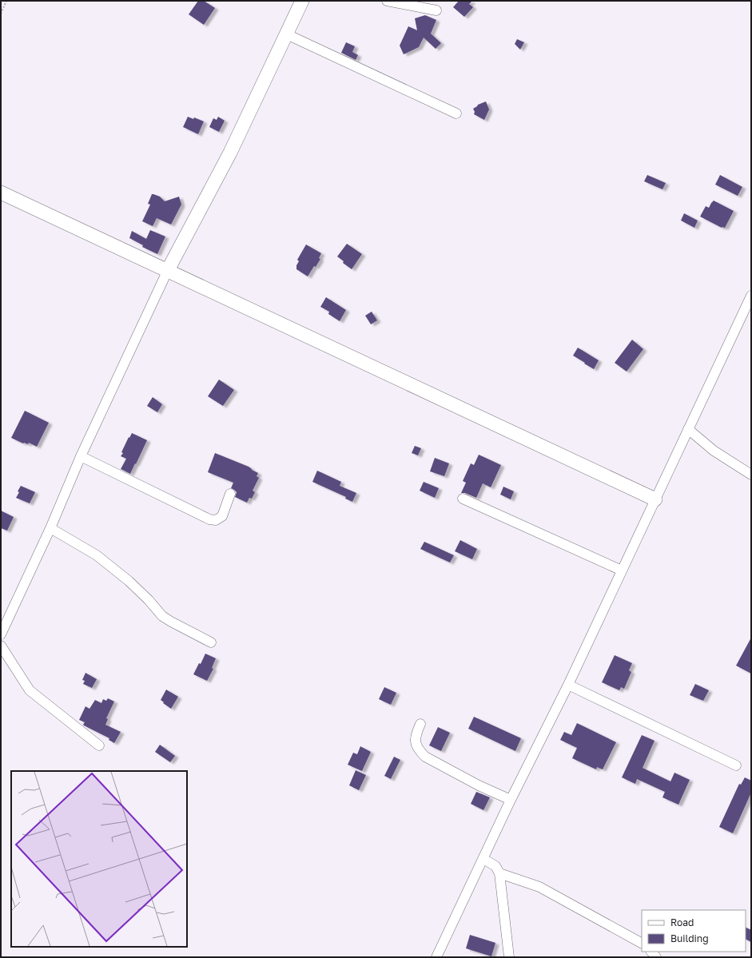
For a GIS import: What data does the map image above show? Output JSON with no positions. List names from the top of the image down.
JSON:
{
  "legend": ["Road", "Building"]
}
